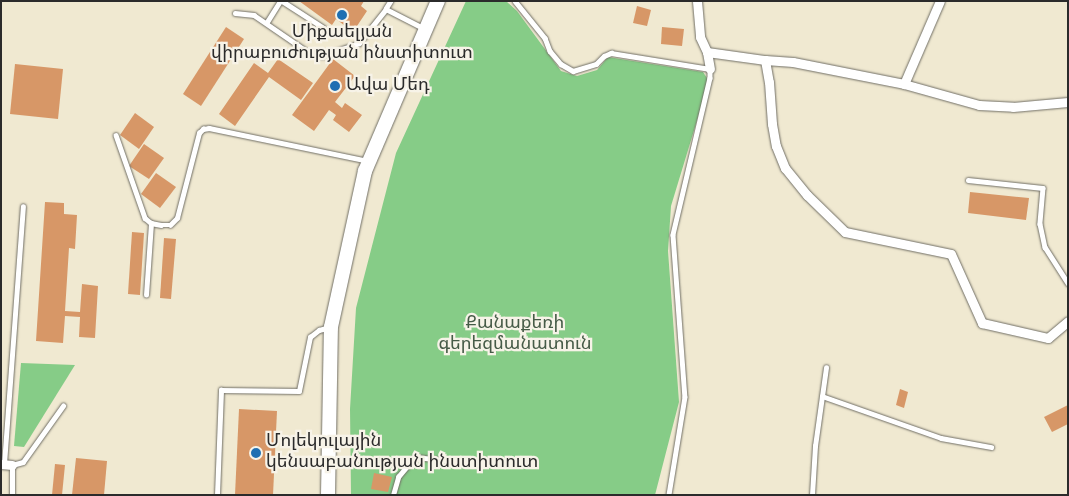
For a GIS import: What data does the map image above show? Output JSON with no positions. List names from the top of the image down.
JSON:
{
  "parks": ["Քանաքեռի գերեզմանատուն"],
  "places": ["Միքաելյան վիրաբուժության ինստիտուտ", "Ավա Մեդ", "Մոլեկուլային կենսաբանության ինստիտուտ"]
}
